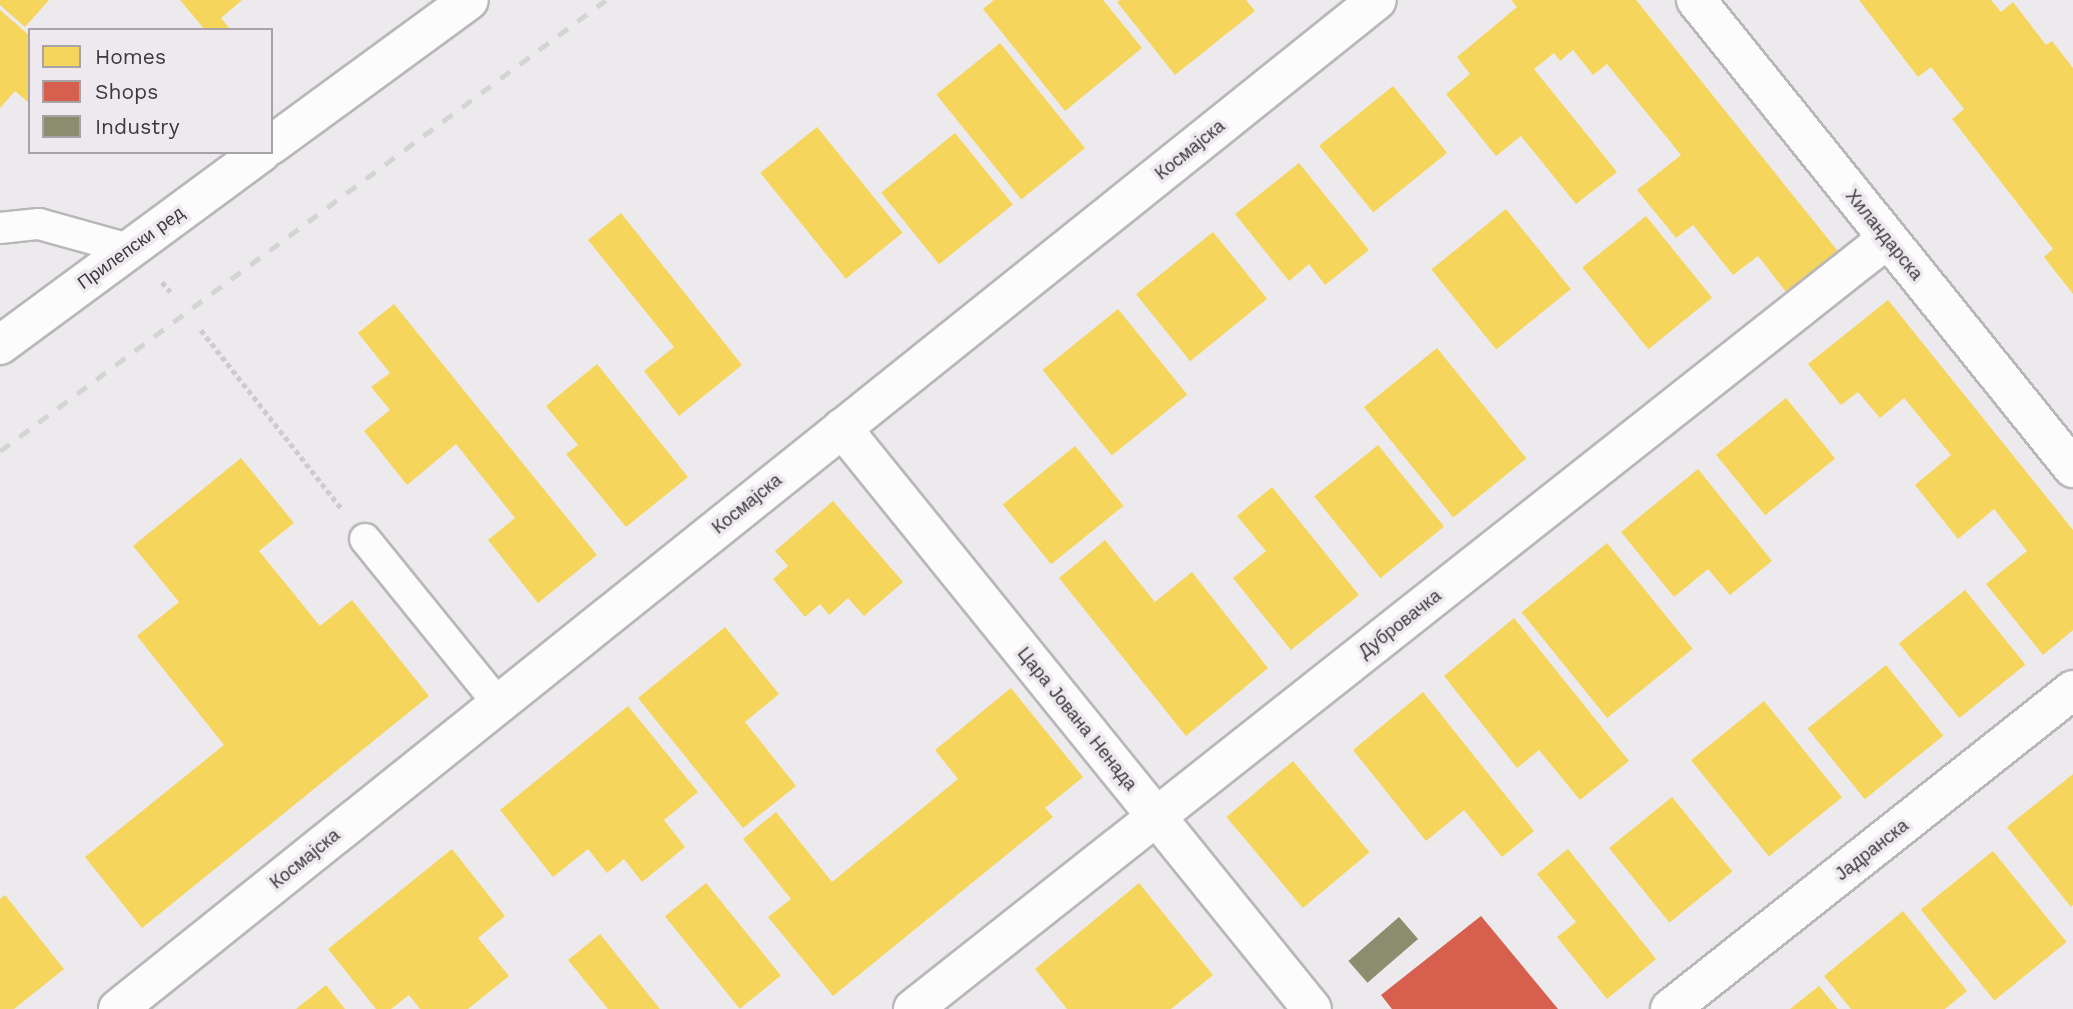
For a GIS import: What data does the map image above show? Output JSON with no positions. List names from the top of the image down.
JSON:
{
  "streets": {
    "street": [
      "Космајска",
      "Хиландарска",
      "Прилепски ред",
      "Дубровачка",
      "Цара Јована Ненада",
      "Јадранска"
    ]
  },
  "crossings": [
    ["Космајска", "Цара Јована Ненада"],
    ["Хиландарска", "Дубровачка"],
    ["Дубровачка", "Цара Јована Ненада"]
  ],
  "legend": ["Homes", "Shops", "Industry"]
}
